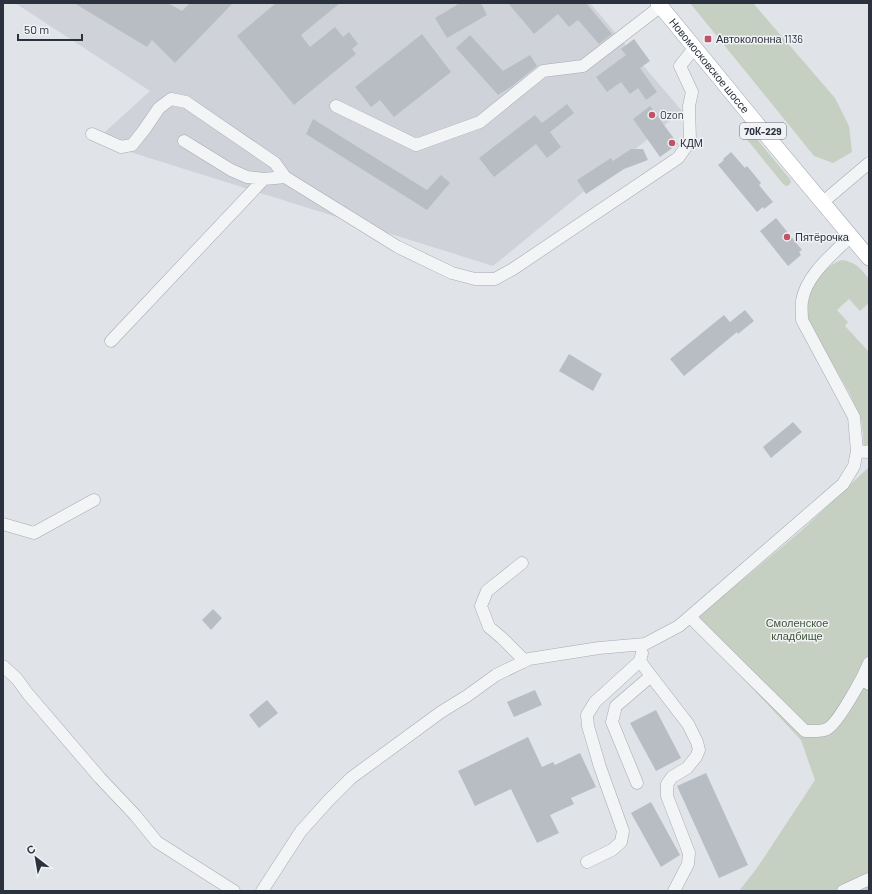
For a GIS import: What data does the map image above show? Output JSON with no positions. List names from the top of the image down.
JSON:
{
  "streets": {
    "main road": ["Новомосковское шоссе", "70К-229"]
  },
  "parks": ["Смоленское кладбище"],
  "places": {
    "transit": ["Автоколонна 1136"],
    "other": ["Ozon", "КДМ", "Пятёрочка"]
  },
  "scale_bar": "50 m",
  "north": "top left"
}
